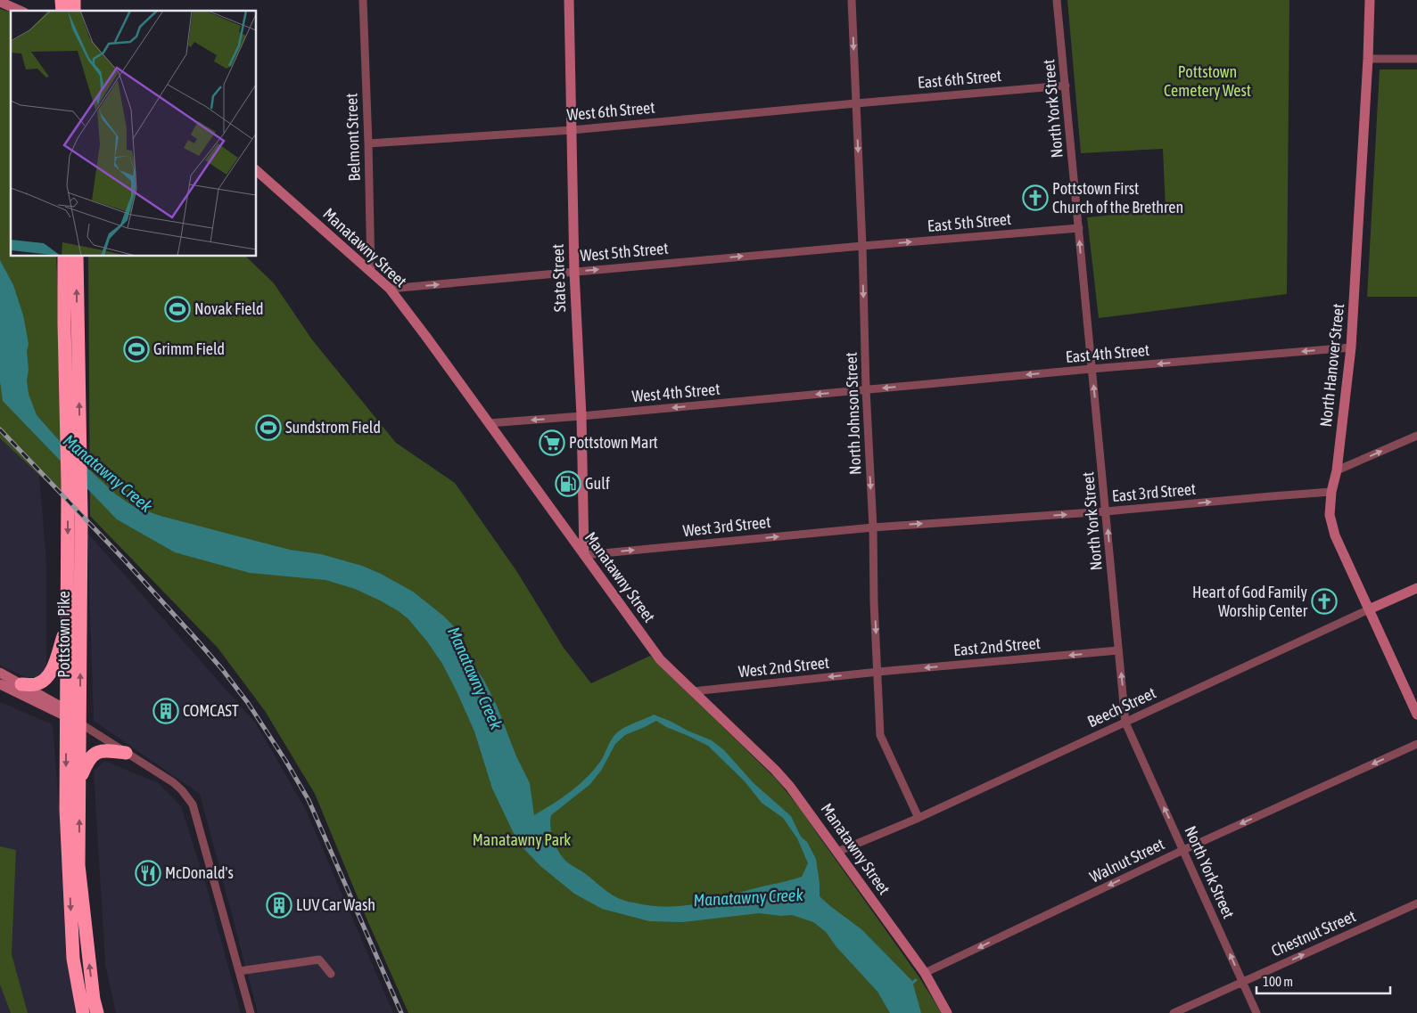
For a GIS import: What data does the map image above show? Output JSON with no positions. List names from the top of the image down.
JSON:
{
  "streets": {
    "highway": ["Pottstown Pike"],
    "street": [
      "East 6th Street",
      "North York Street",
      "West 6th Street",
      "Belmont Street",
      "East 5th Street",
      "Manatawny Street",
      "West 5th Street",
      "State Street",
      "East 4th Street",
      "North Hanover Street",
      "West 4th Street",
      "North Johnson Street",
      "East 3rd Street",
      "West 3rd Street",
      "East 2nd Street",
      "West 2nd Street",
      "Beech Street",
      "Walnut Street",
      "Chestnut Street"
    ]
  },
  "crossings": [
    ["East 6th Street", "North York Street"],
    ["East 6th Street", "West 6th Street"],
    ["East 6th Street", "North Johnson Street"],
    ["North York Street", "East 5th Street"],
    ["North York Street", "East 4th Street"],
    ["North York Street", "East 3rd Street"],
    ["North York Street", "East 2nd Street"],
    ["North York Street", "Beech Street"],
    ["North York Street", "Walnut Street"],
    ["North York Street", "Chestnut Street"],
    ["West 6th Street", "Belmont Street"],
    ["West 6th Street", "State Street"],
    ["West 6th Street", "North Johnson Street"],
    ["Belmont Street", "Manatawny Street"],
    ["East 5th Street", "West 5th Street"],
    ["East 5th Street", "North Johnson Street"],
    ["Manatawny Street", "West 5th Street"],
    ["Manatawny Street", "State Street"],
    ["Manatawny Street", "West 4th Street"],
    ["Manatawny Street", "West 3rd Street"],
    ["Manatawny Street", "West 2nd Street"],
    ["Manatawny Street", "Beech Street"],
    ["Manatawny Street", "Walnut Street"],
    ["West 5th Street", "State Street"],
    ["West 5th Street", "North Johnson Street"],
    ["State Street", "West 4th Street"],
    ["State Street", "West 3rd Street"],
    ["East 4th Street", "North Hanover Street"],
    ["East 4th Street", "West 4th Street"],
    ["East 4th Street", "North Johnson Street"],
    ["North Hanover Street", "East 3rd Street"],
    ["North Hanover Street", "Beech Street"],
    ["West 4th Street", "North Johnson Street"],
    ["North Johnson Street", "East 3rd Street"],
    ["North Johnson Street", "West 3rd Street"],
    ["North Johnson Street", "East 2nd Street"],
    ["North Johnson Street", "West 2nd Street"],
    ["North Johnson Street", "Beech Street"],
    ["East 3rd Street", "West 3rd Street"],
    ["East 2nd Street", "West 2nd Street"]
  ],
  "one_way": [
    "North York Street",
    "East 5th Street",
    "West 5th Street",
    "East 4th Street",
    "West 4th Street",
    "North Johnson Street",
    "East 3rd Street",
    "West 3rd Street",
    "East 2nd Street",
    "West 2nd Street",
    "Walnut Street",
    "Chestnut Street"
  ],
  "water": ["Manatawny Creek"],
  "parks": ["Pottstown Cemetery West", "Manatawny Park"],
  "places": {
    "church": ["Pottstown First Church of the Brethren", "Heart of God Family Worship Center"],
    "sports": ["Novak Field", "Grimm Field", "Sundstrom Field"],
    "supermarket": ["Pottstown Mart"],
    "fuel station": ["Gulf"],
    "building": ["COMCAST", "LUV Car Wash"],
    "restaurant": ["McDonald's"]
  },
  "scale_bar": "100 m"
}
